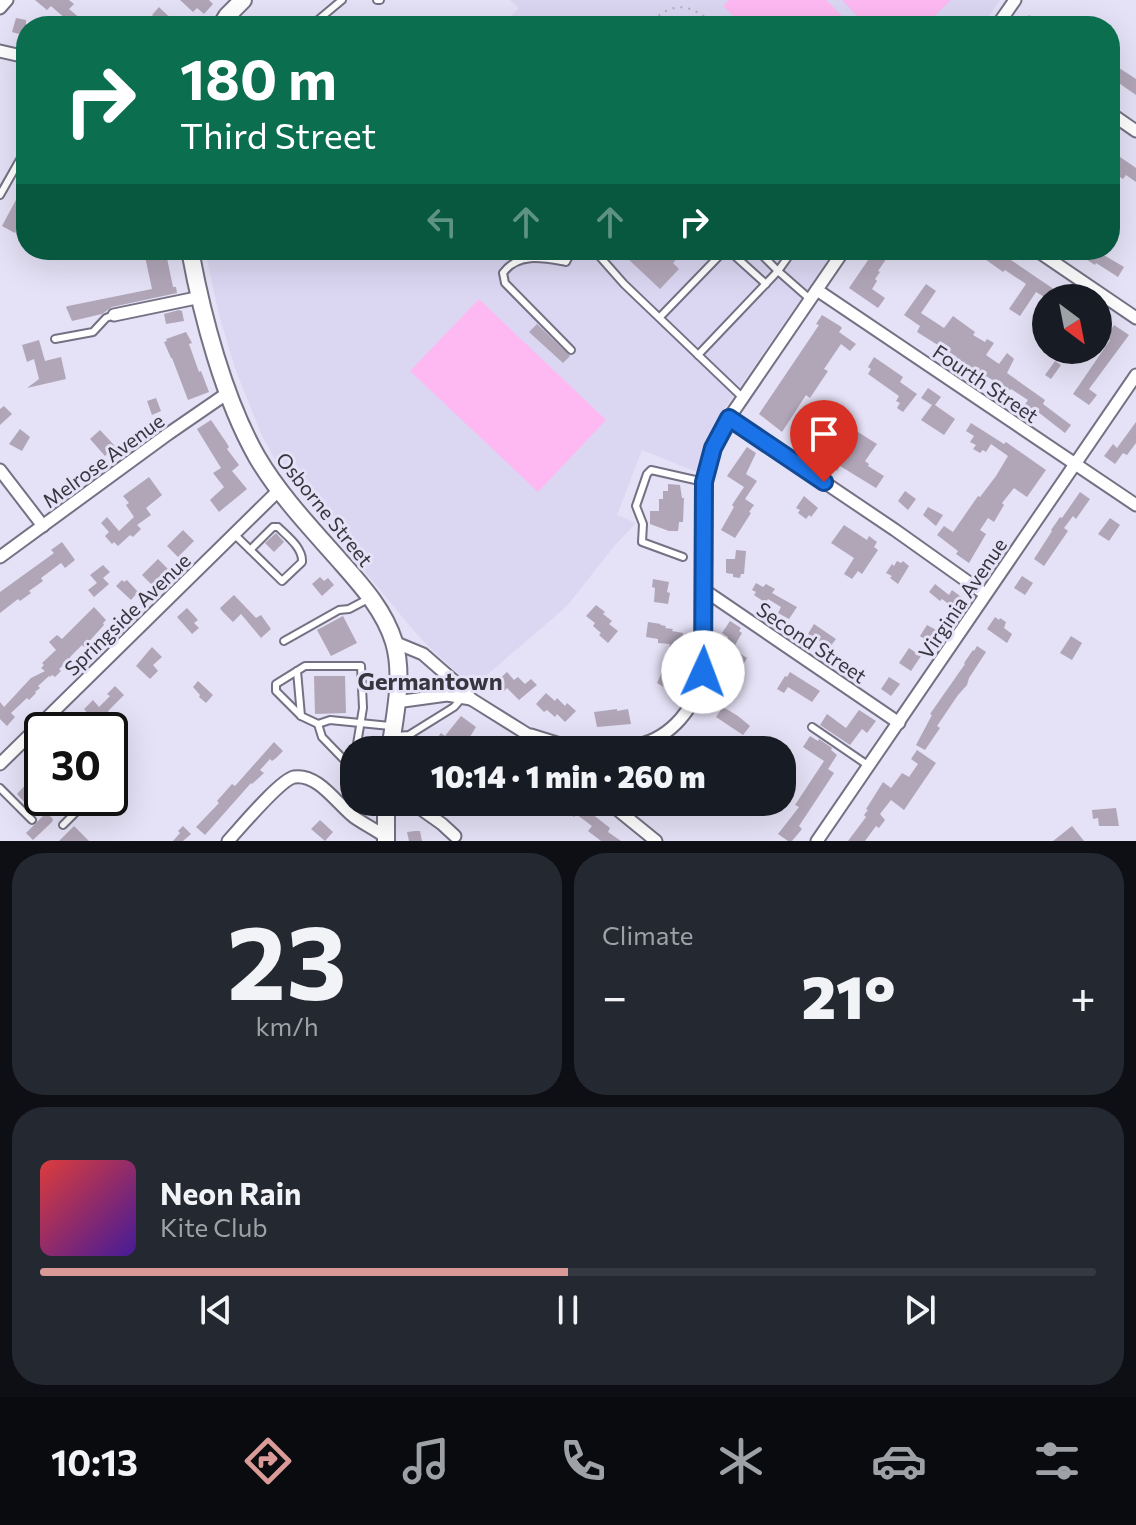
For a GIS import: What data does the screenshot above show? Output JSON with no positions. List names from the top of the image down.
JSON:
{
  "streets": {
    "main road": ["Osborne Street"],
    "street": [
      "Fourth Street",
      "Melrose Avenue",
      "Virginia Avenue",
      "Springside Avenue",
      "Second Street"
    ]
  },
  "crossings": [
    ["Fourth Street", "Virginia Avenue"],
    ["Melrose Avenue", "Osborne Street"],
    ["Osborne Street", "Springside Avenue"],
    ["Virginia Avenue", "Second Street"]
  ],
  "districts": ["Germantown"],
  "north": "bottom right",
  "page": {
    "turn": ["180 m", "Third Street"],
    "limit": "30",
    "trip": "10:14 · 1 min · 260 m",
    "tile": [
      ["23", "km/h"],
      "Climate"
    ],
    "heat": ["−", "21°", "+"],
    "song": ["Neon Rain", "Kite Club"],
    "tabs": "10:13"
  }
}
